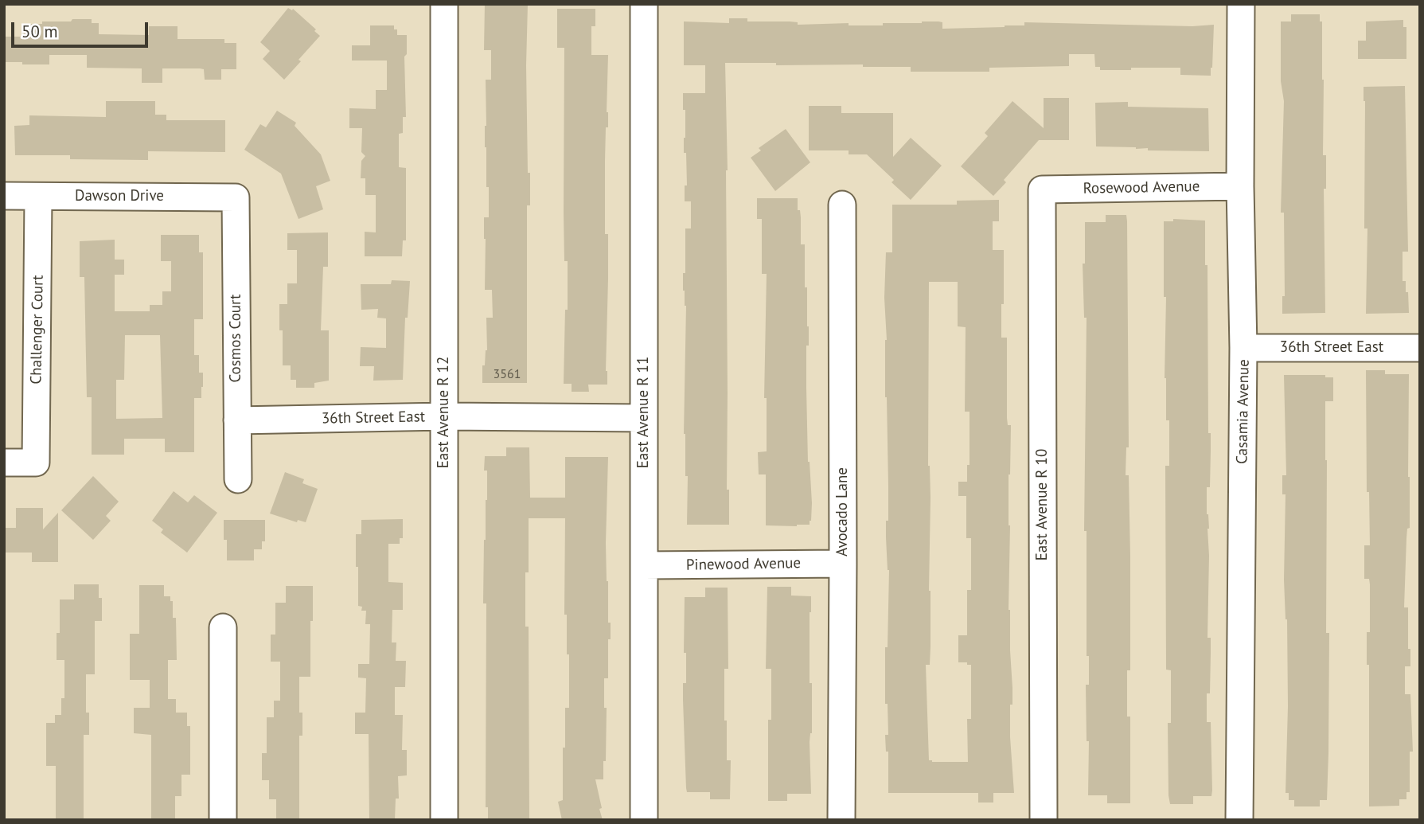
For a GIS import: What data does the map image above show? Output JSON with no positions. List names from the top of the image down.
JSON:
{
  "streets": {
    "street": [
      "Rosewood Avenue",
      "Dawson Drive",
      "Challenger Court",
      "Cosmos Court",
      "36th Street East",
      "Casamia Avenue",
      "East Avenue R 12",
      "East Avenue R 11",
      "East Avenue R 10",
      "Avocado Lane",
      "Pinewood Avenue"
    ]
  },
  "crossings": [
    ["Rosewood Avenue", "Casamia Avenue"],
    ["Rosewood Avenue", "East Avenue R 10"],
    ["Dawson Drive", "Challenger Court"],
    ["Dawson Drive", "Cosmos Court"],
    ["Cosmos Court", "36th Street East"],
    ["36th Street East", "Casamia Avenue"],
    ["36th Street East", "East Avenue R 12"],
    ["36th Street East", "East Avenue R 11"],
    ["East Avenue R 11", "Pinewood Avenue"],
    ["Avocado Lane", "Pinewood Avenue"]
  ],
  "house_numbers": ["3561"],
  "scale_bar": "50 m"
}
